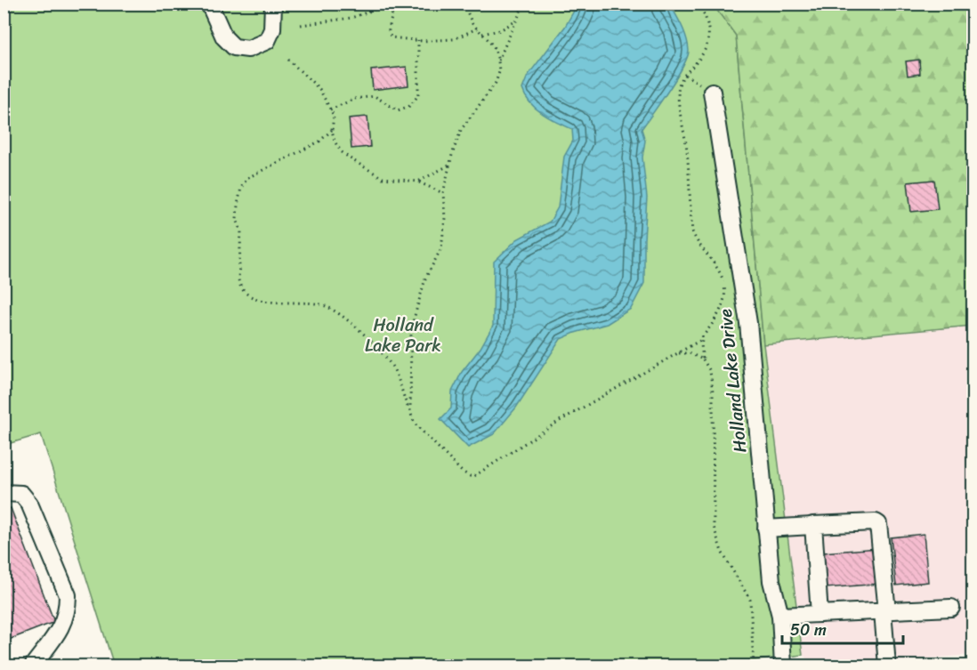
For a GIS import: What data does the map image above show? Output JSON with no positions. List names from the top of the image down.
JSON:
{
  "streets": {
    "street": ["Holland Lake Drive"]
  },
  "parks": ["Holland Lake Park"],
  "scale_bar": "50 m"
}
